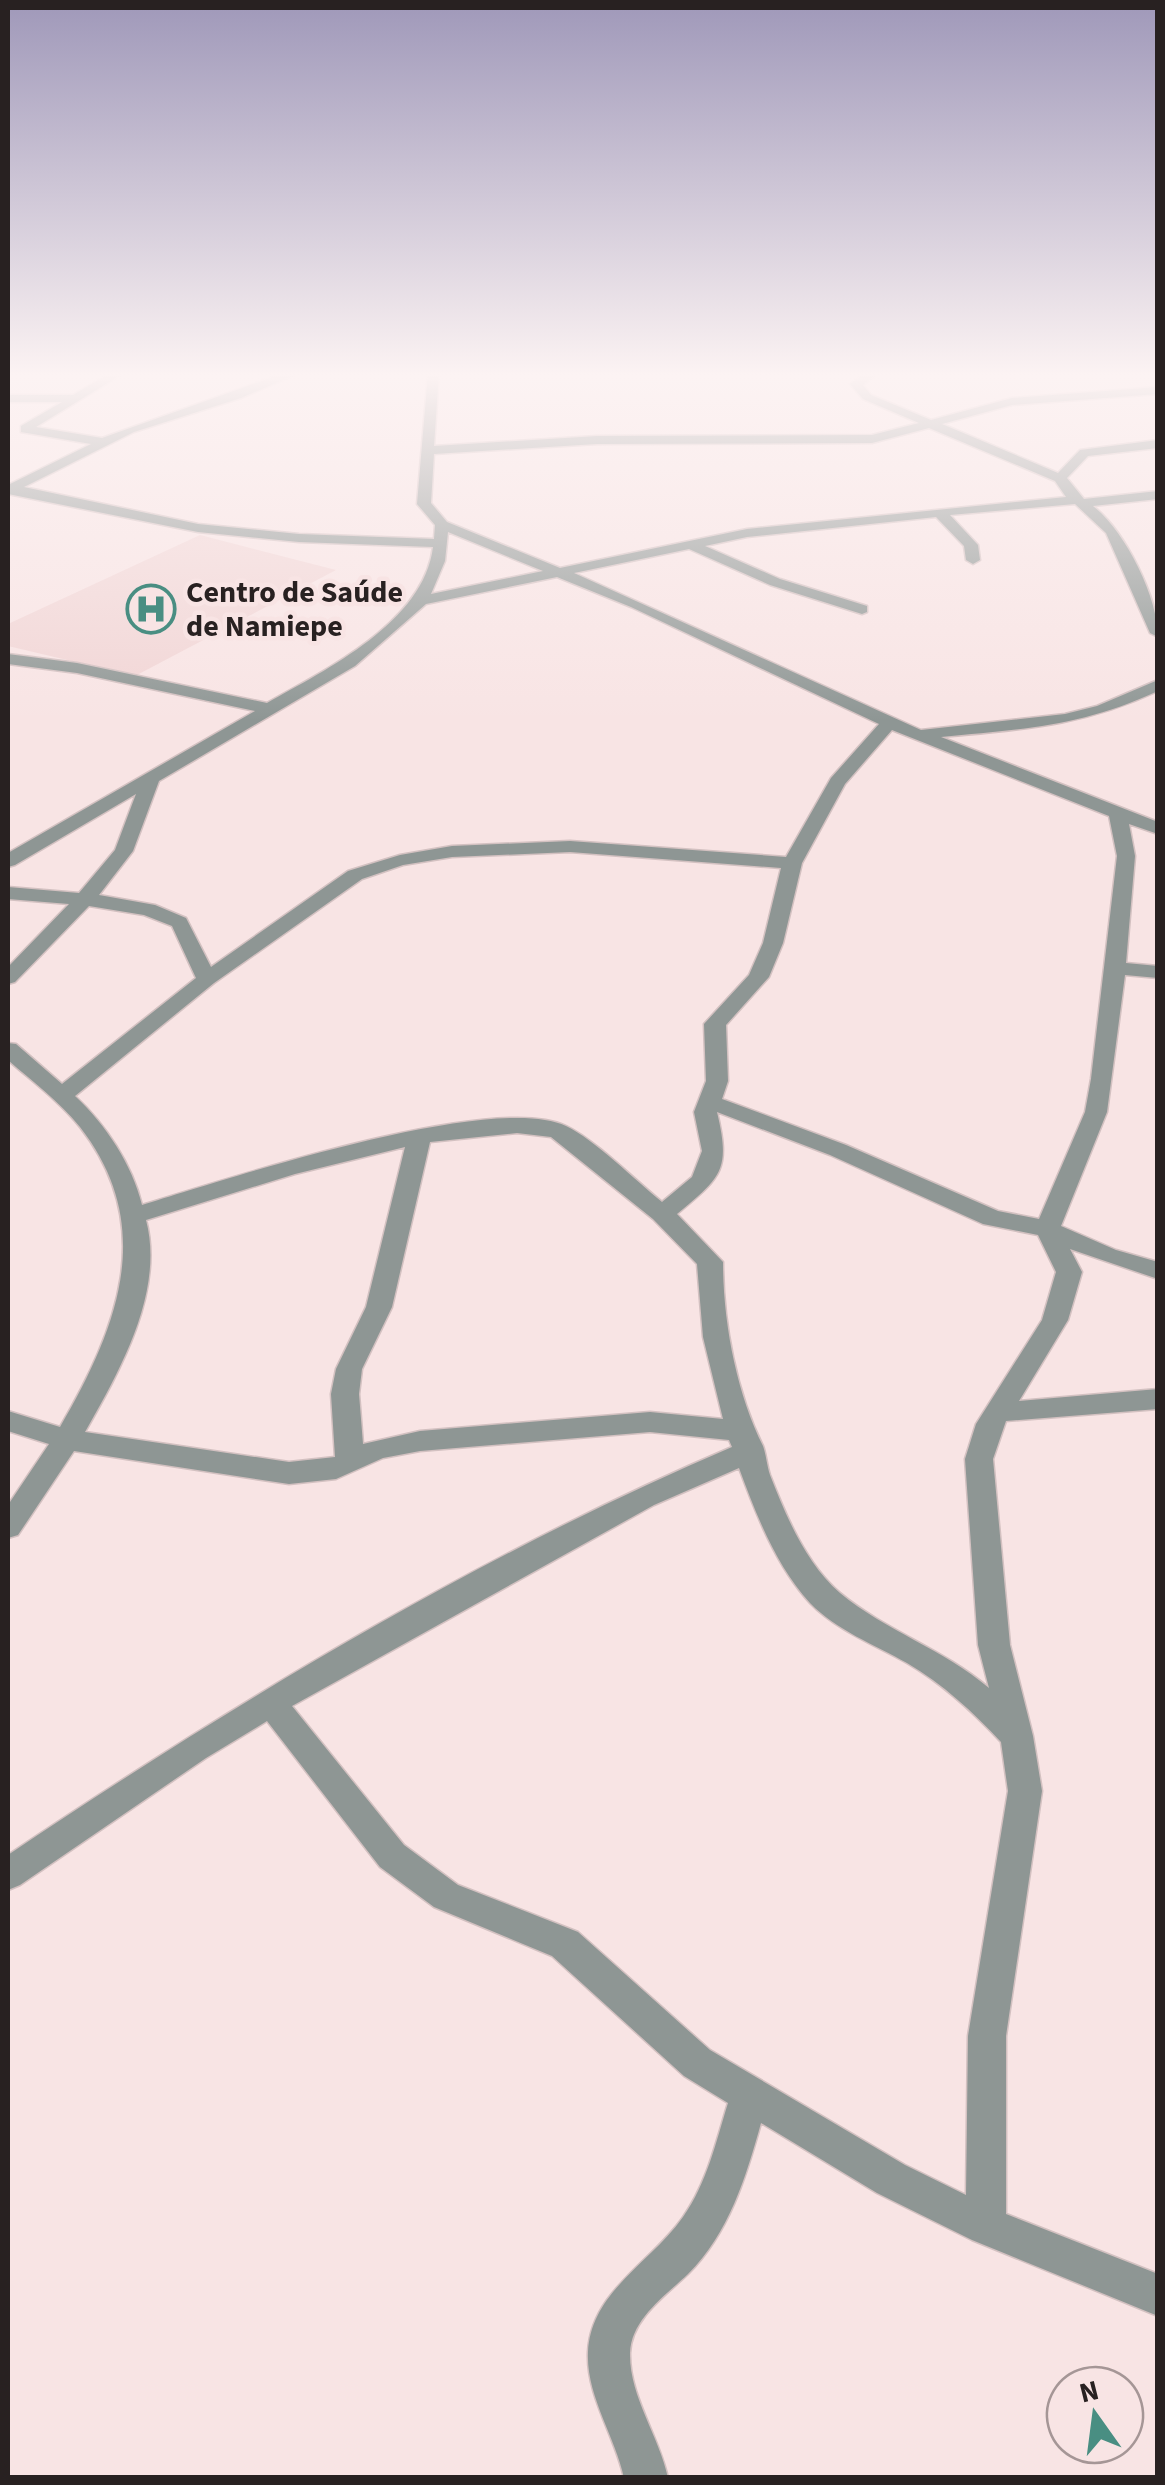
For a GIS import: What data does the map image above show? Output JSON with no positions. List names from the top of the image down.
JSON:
{
  "places": {
    "hospital": ["Centro de Saúde de Namiepe"]
  },
  "north": "top"
}
